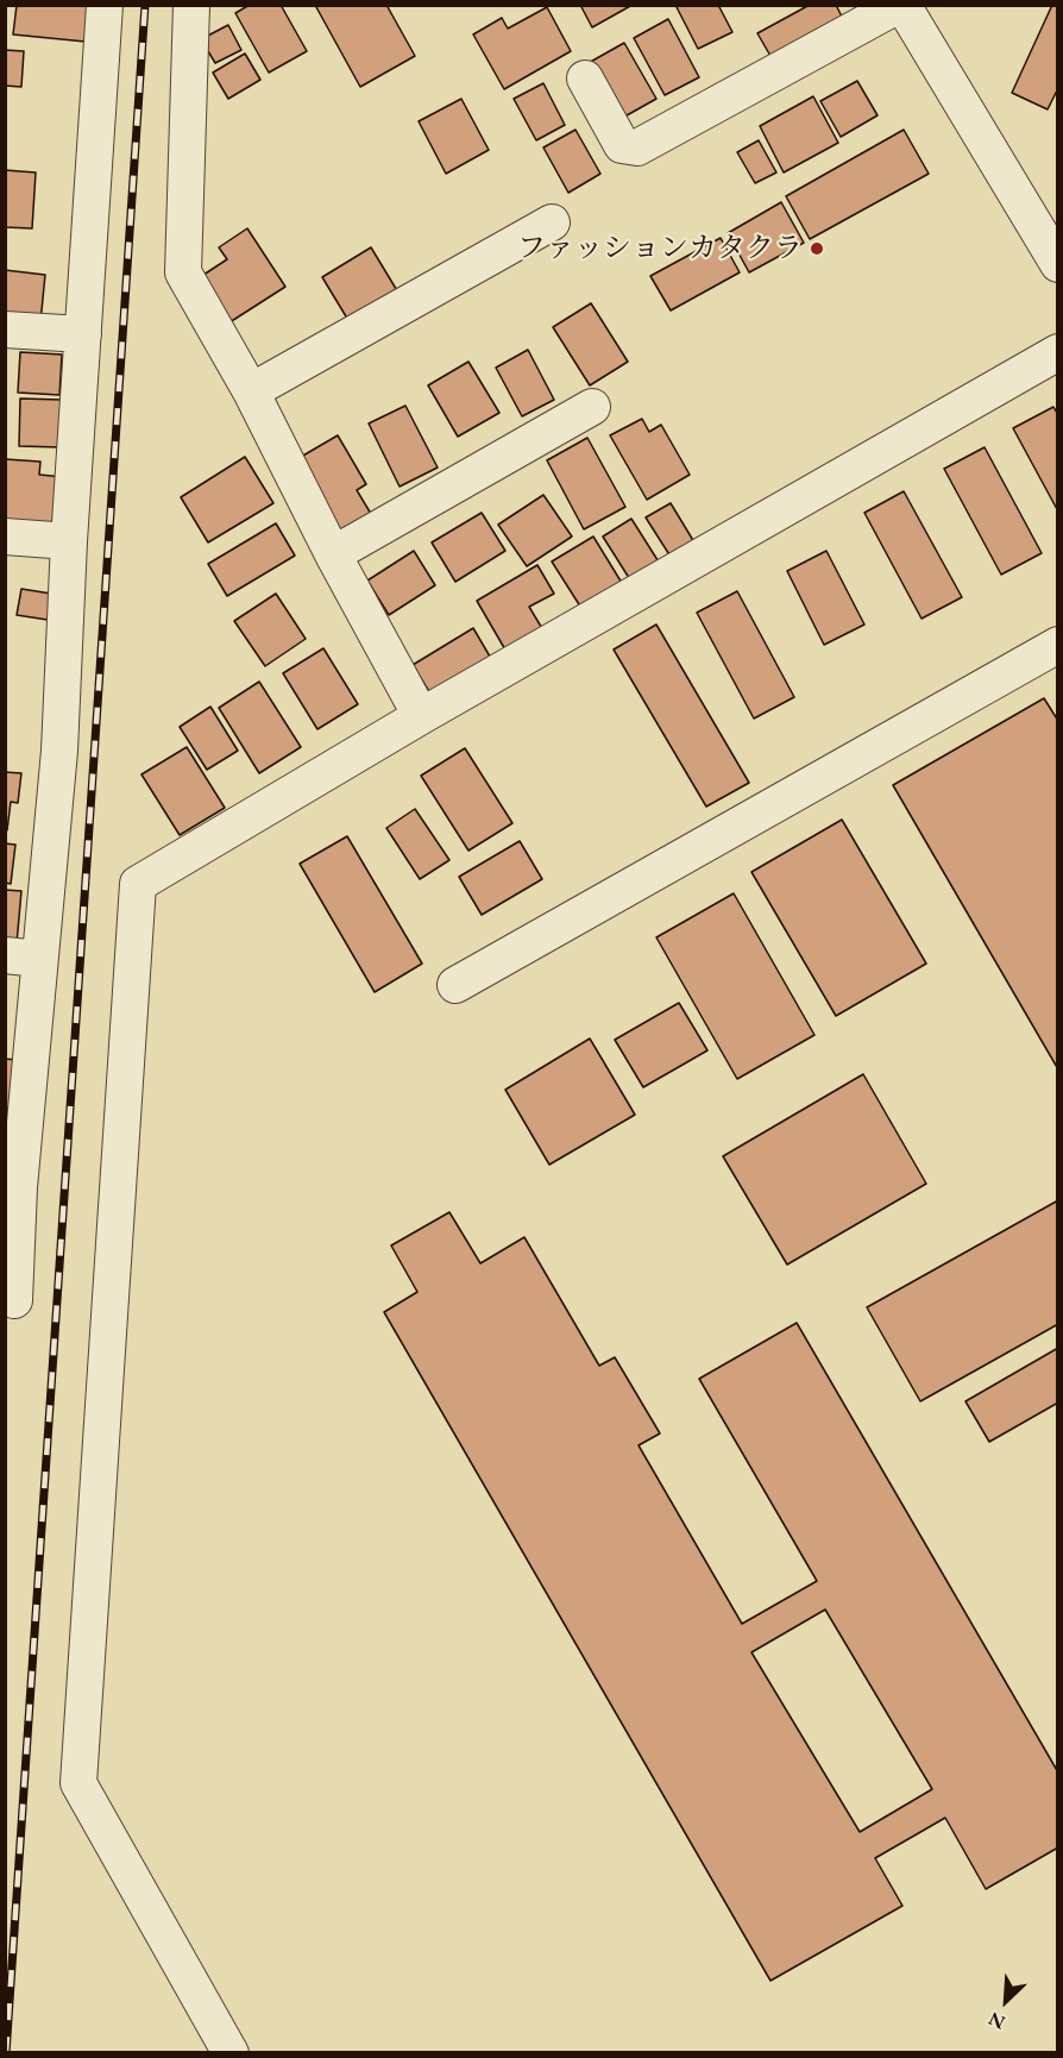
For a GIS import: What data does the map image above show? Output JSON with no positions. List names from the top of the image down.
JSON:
{
  "places": ["ファッションカタクラ"],
  "north": "bottom left"
}
